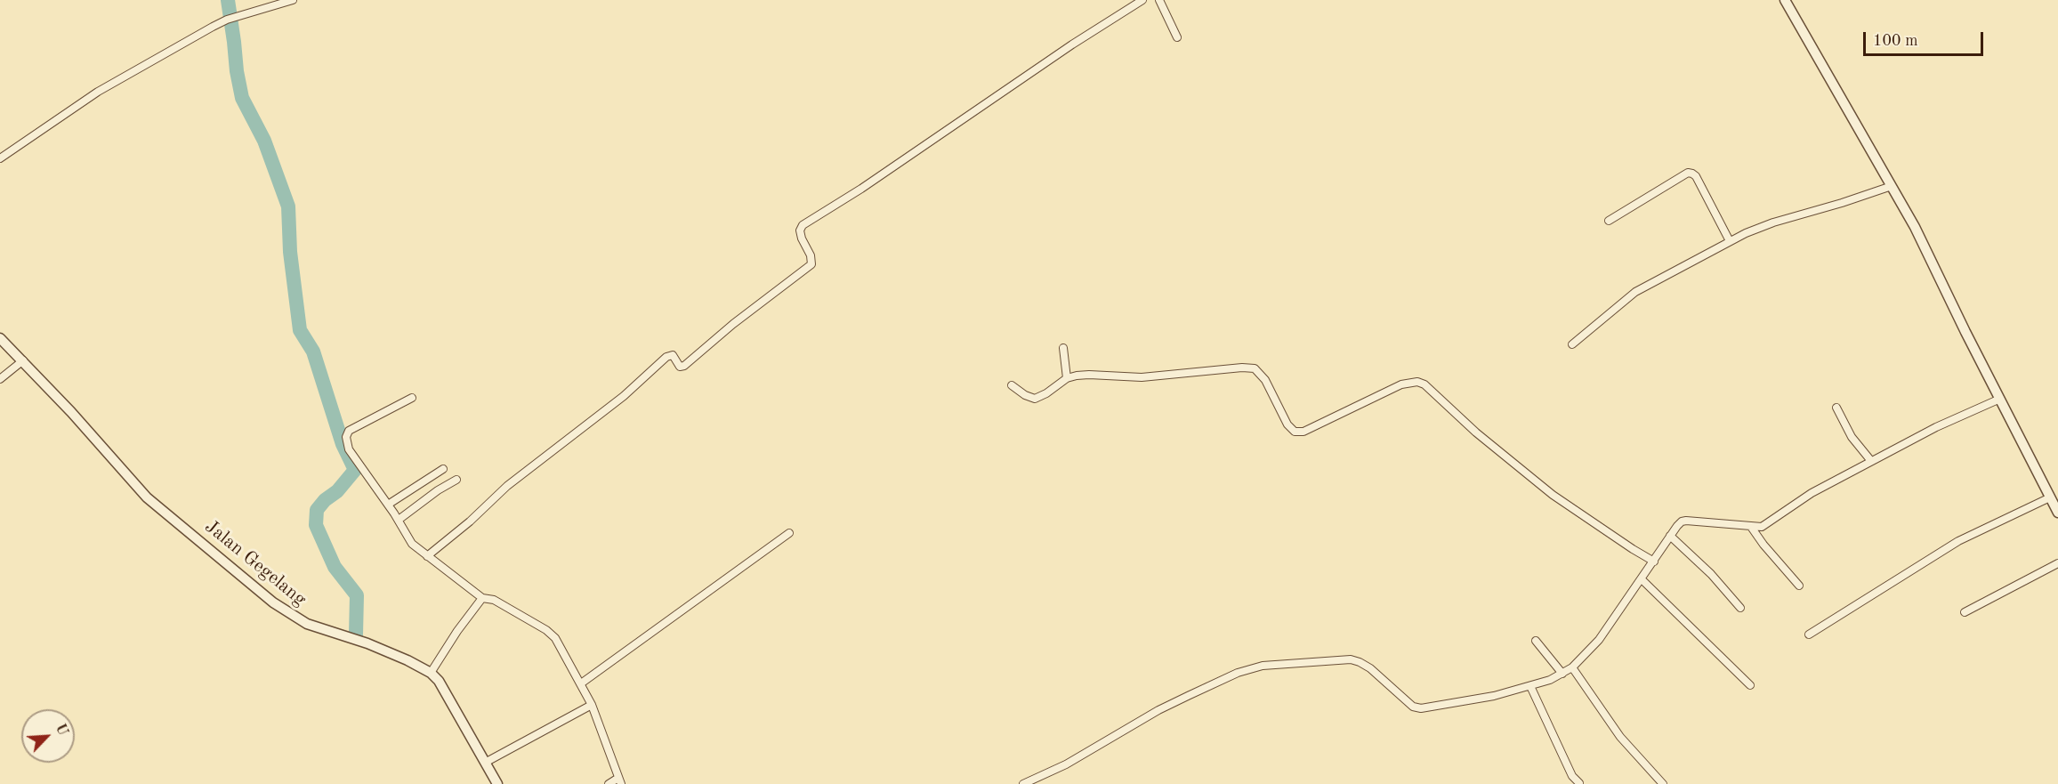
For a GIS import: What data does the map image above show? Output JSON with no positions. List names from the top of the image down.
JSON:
{
  "streets": {
    "street": ["Jalan Gegelang"]
  },
  "scale_bar": "100 m",
  "north": "top right"
}
